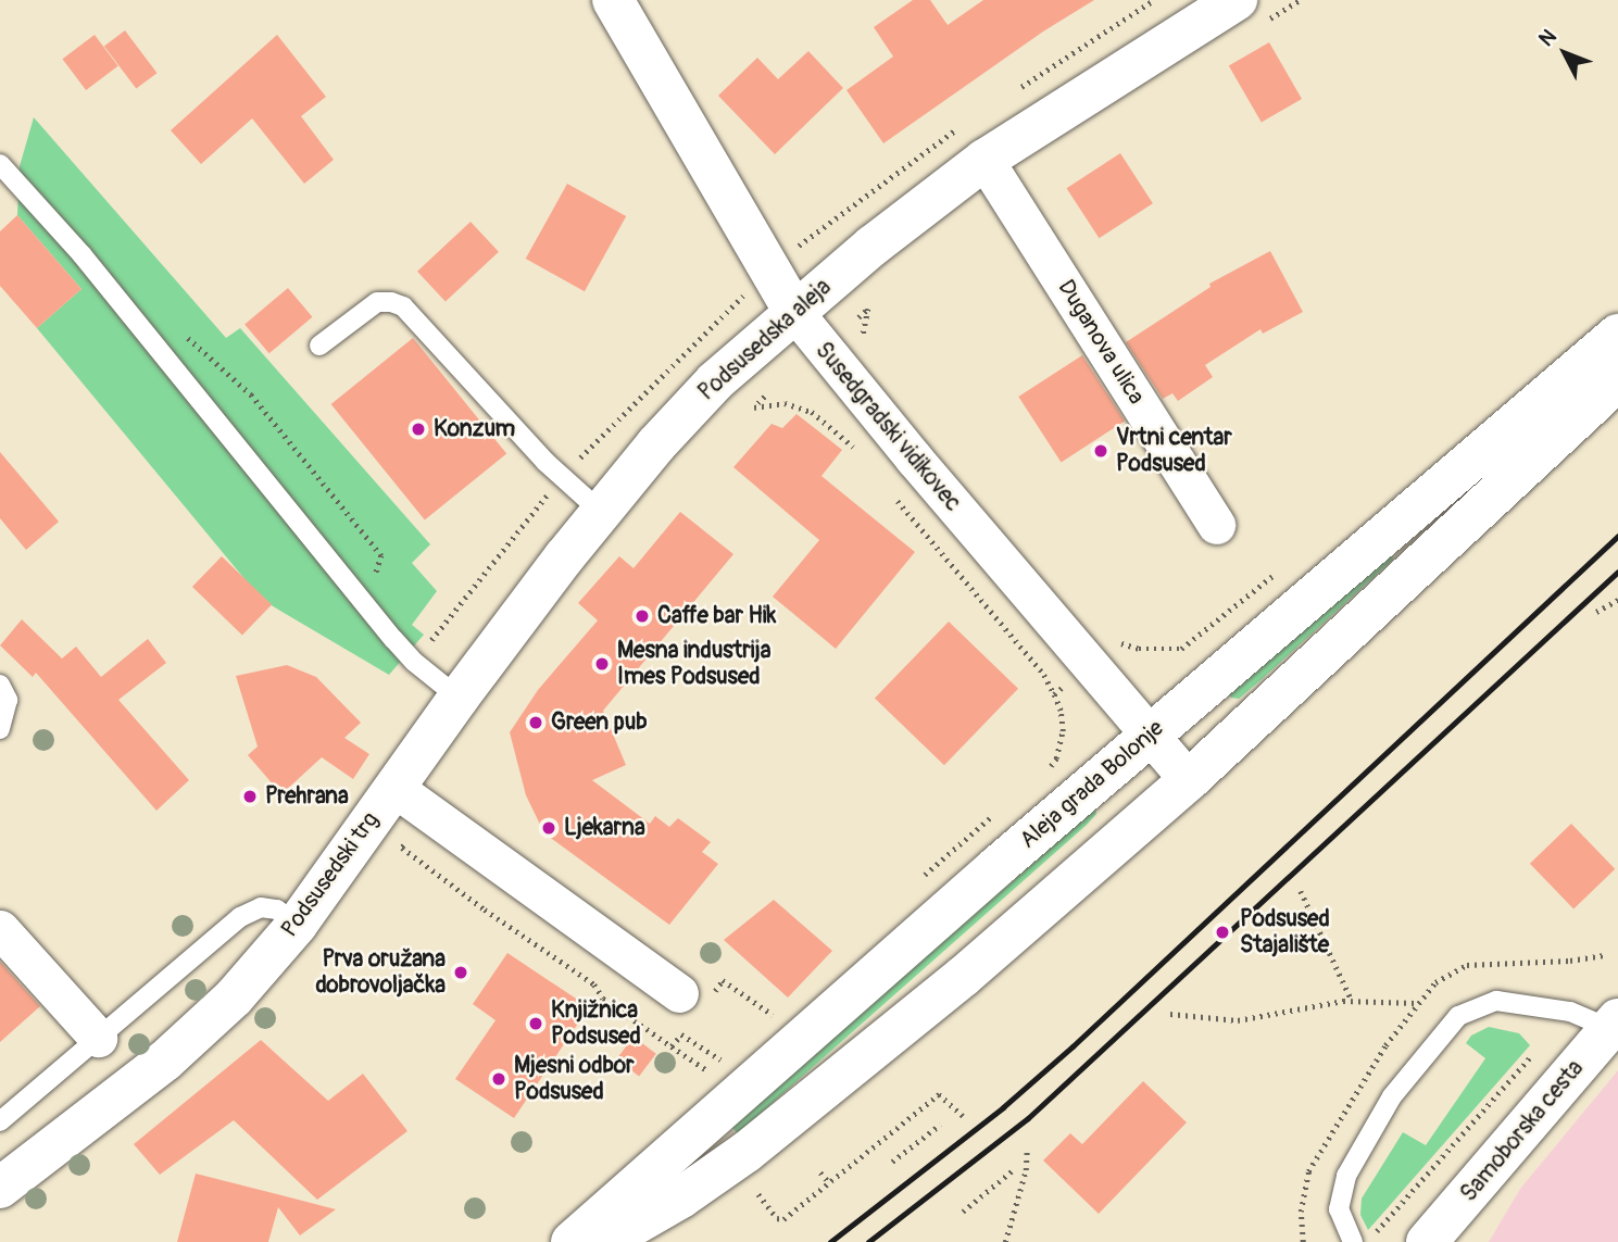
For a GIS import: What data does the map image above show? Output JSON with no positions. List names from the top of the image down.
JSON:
{
  "streets": {
    "main road": [
      "Podsusedska aleja",
      "Susedgradski vidikovec",
      "Aleja grada Bolonje",
      "Podsusedski trg",
      "Samoborska cesta"
    ],
    "street": ["Duganova ulica"]
  },
  "crossings": [
    ["Podsusedska aleja", "Duganova ulica"],
    ["Podsusedska aleja", "Susedgradski vidikovec"],
    ["Podsusedska aleja", "Podsusedski trg"],
    ["Susedgradski vidikovec", "Aleja grada Bolonje"]
  ],
  "places": [
    "Konzum",
    "Vrtni centar Podsused",
    "Caffe bar Hik",
    "Mesna industrija Imes Podsused",
    "Green pub",
    "Prehrana",
    "Ljekarna",
    "Podsused Stajalište",
    "Prva oružana dobrovoljačka",
    "Knjižnica Podsused",
    "Mjesni odbor Podsused"
  ],
  "north": "top left"
}
